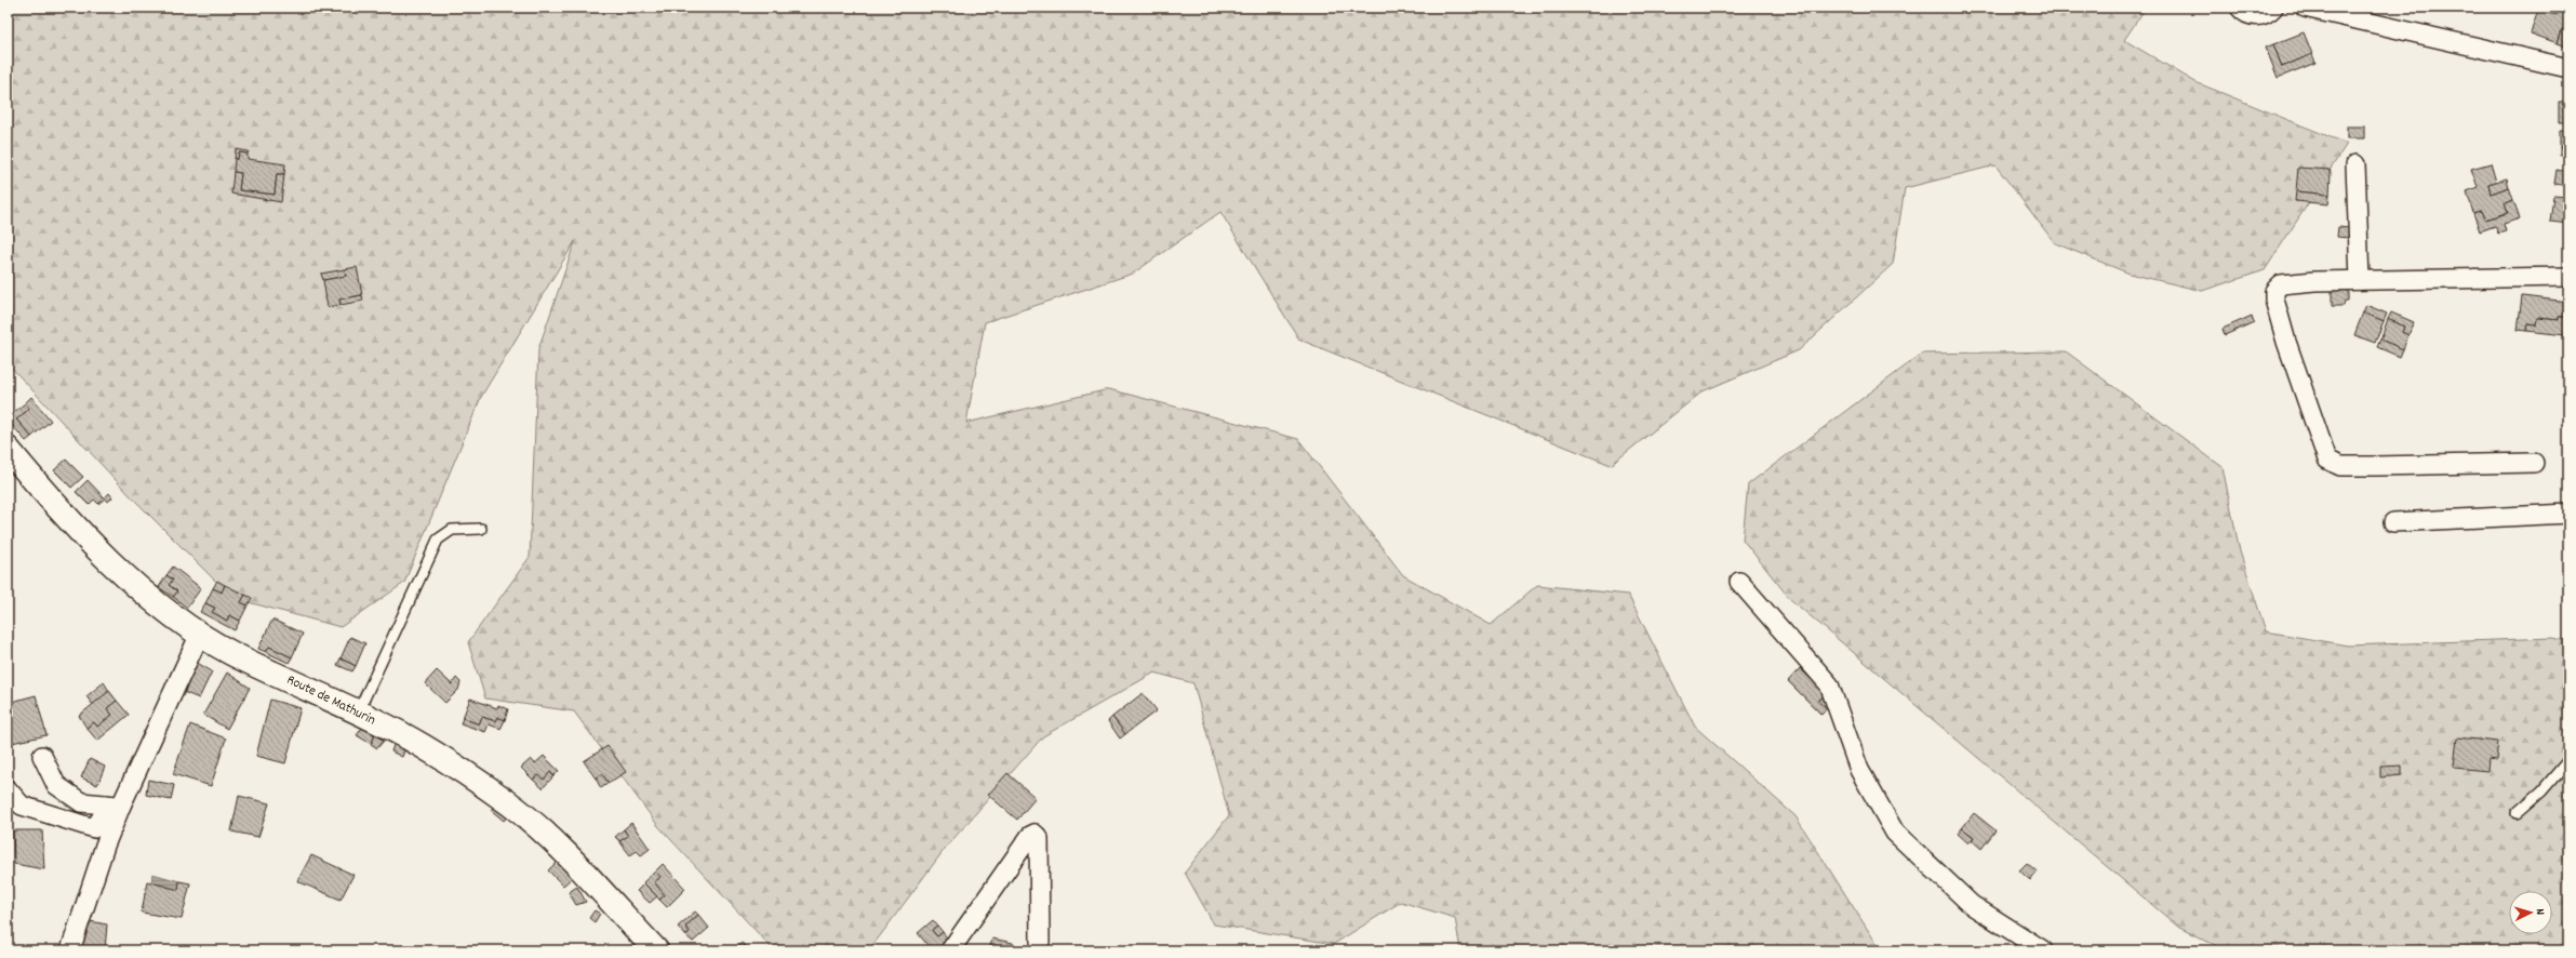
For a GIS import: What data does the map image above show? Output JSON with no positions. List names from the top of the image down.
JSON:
{
  "streets": {
    "street": ["Route de Mathurin"]
  },
  "north": "right"
}
